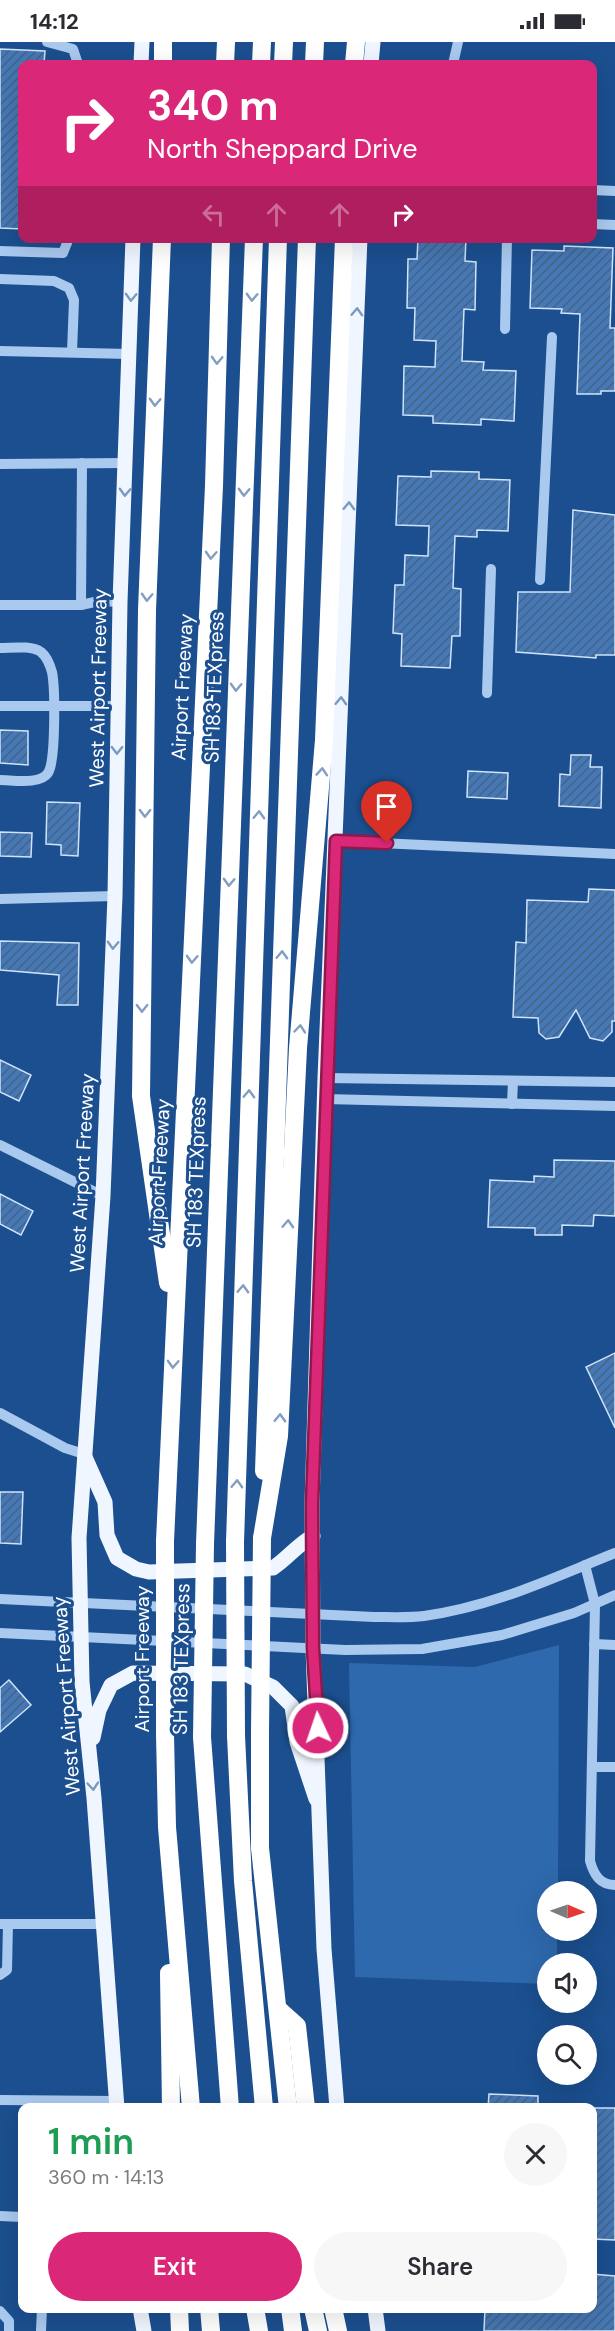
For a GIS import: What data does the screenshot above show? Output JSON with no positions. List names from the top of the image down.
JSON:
{
  "streets": {
    "highway": ["Airport Freeway", "SH 183 TEXpress"],
    "main road": ["West Airport Freeway"]
  },
  "one_way": ["West Airport Freeway"],
  "north": "right",
  "page": {
    "status": "14:12",
    "turn": ["340 m", "North Sheppard Drive"],
    "heading": ["1 min", "360 m · 14:13"],
    "buttons": ["Exit", "Share"]
  }
}
